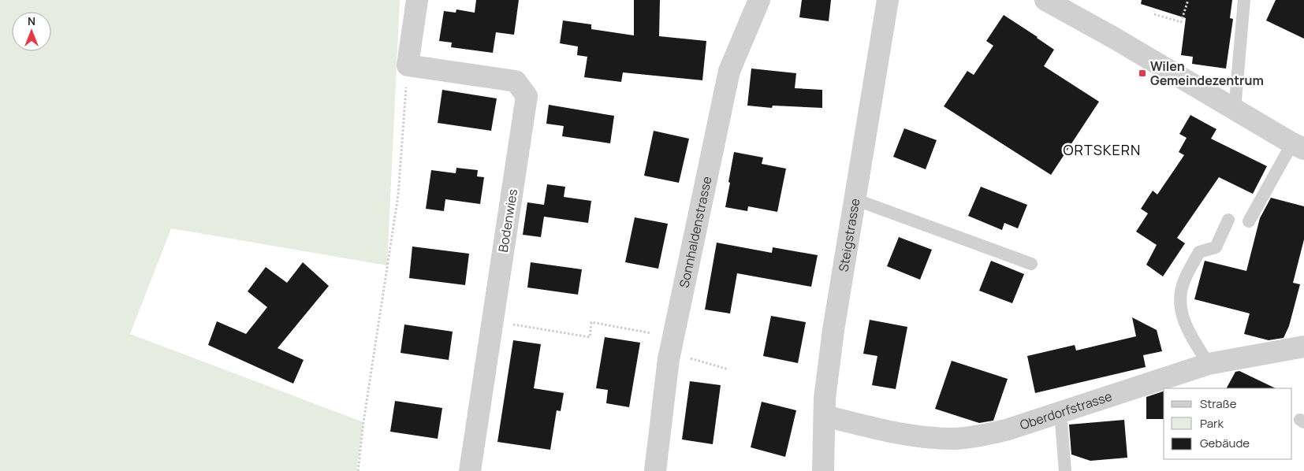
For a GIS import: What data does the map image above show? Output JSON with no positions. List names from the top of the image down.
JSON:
{
  "streets": {
    "street": [
      "Bodenwies",
      "Sonnhaldenstrasse",
      "Steigstrasse",
      "Oberdorfstrasse"
    ]
  },
  "crossings": [
    ["Steigstrasse", "Oberdorfstrasse"]
  ],
  "districts": ["ORTSKERN"],
  "places": {
    "transit": ["Wilen Gemeindezentrum"]
  },
  "legend": ["Straße", "Park", "Gebäude"],
  "north": "top"
}
